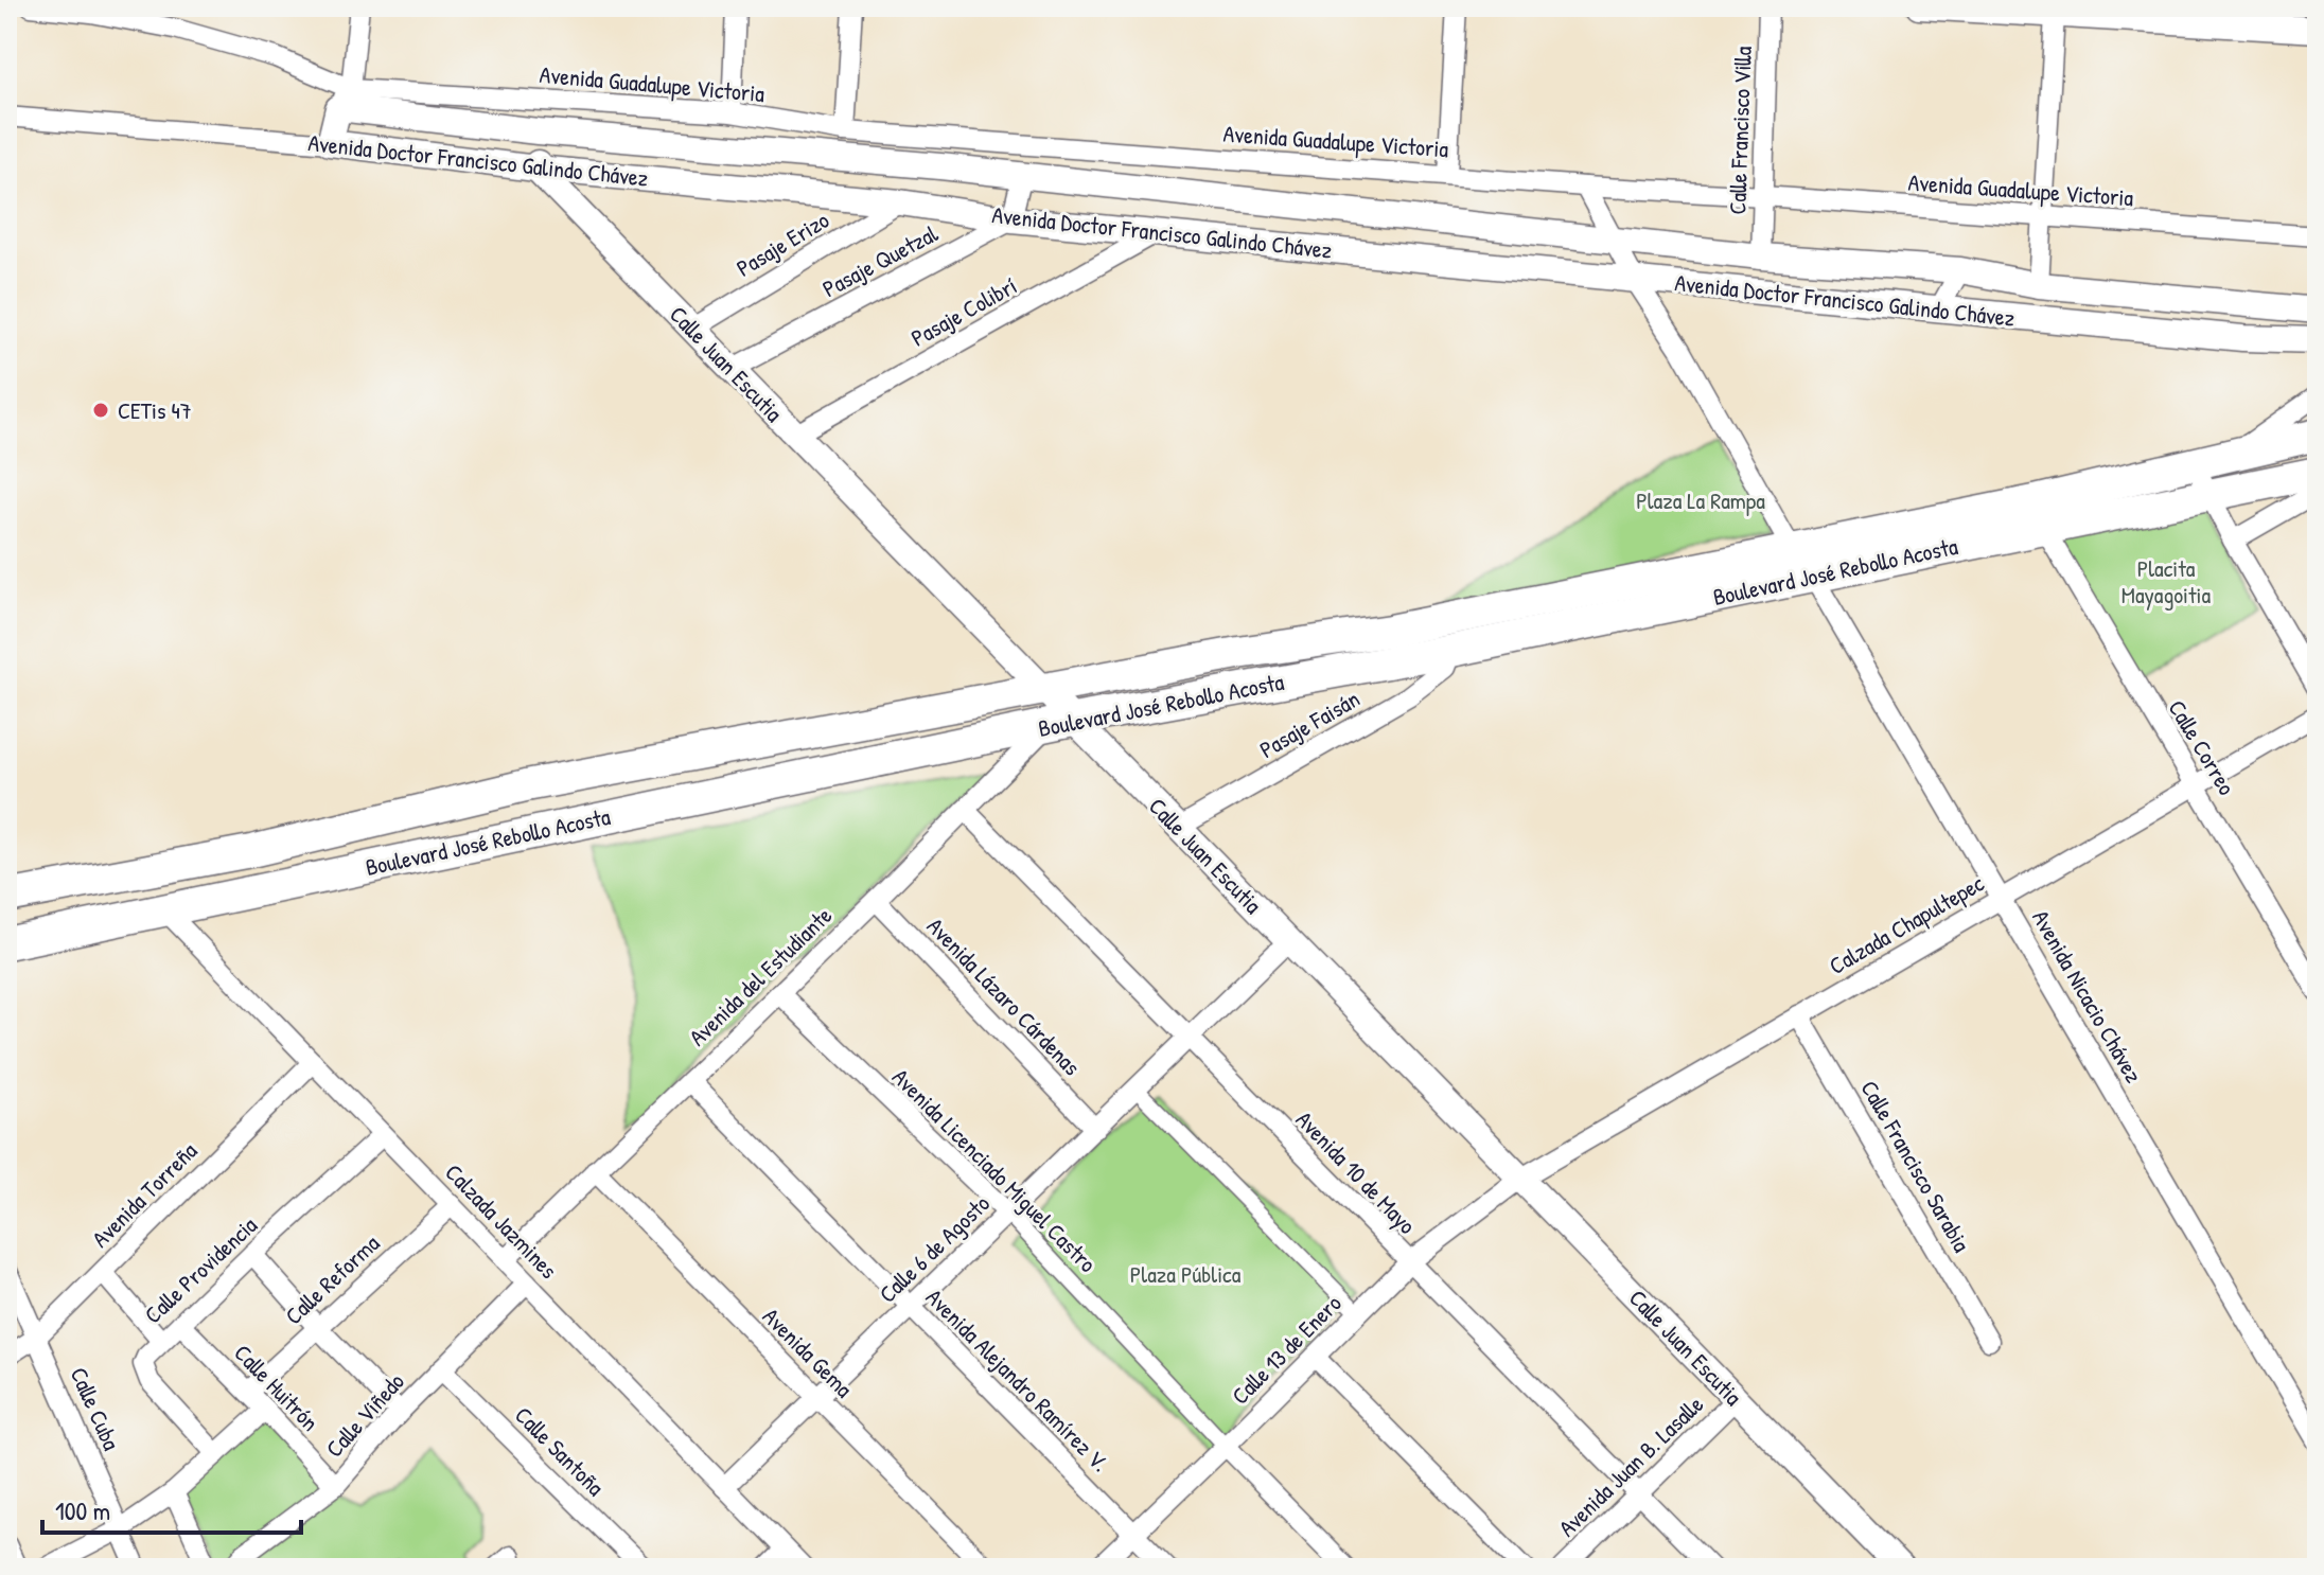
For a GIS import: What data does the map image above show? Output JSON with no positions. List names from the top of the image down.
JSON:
{
  "streets": {
    "main road": ["Boulevard José Rebollo Acosta"],
    "street": [
      "Avenida Guadalupe Victoria",
      "Calle Francisco Villa",
      "Avenida Doctor Francisco Galindo Chávez",
      "Pasaje Erizo",
      "Pasaje Quetzal",
      "Pasaje Colibrí",
      "Calle Juan Escutia",
      "Pasaje Faisán",
      "Calle Correo",
      "Calzada Chapultepec",
      "Avenida del Estudiante",
      "Avenida Lázaro Cárdenas",
      "Avenida Nicacio Chávez",
      "Calle Francisco Sarabia",
      "Avenida Licenciado Miguel Castro",
      "Avenida 10 de Mayo",
      "Avenida Torreña",
      "Calzada Jazmines",
      "Calle 6 de Agosto",
      "Calle Providencia",
      "Calle Reforma",
      "Calle 13 de Enero",
      "Avenida Gema",
      "Avenida Alejandro Ramírez V.",
      "Calle Huitrón",
      "Calle Cuba",
      "Calle Viñedo",
      "Calle Santoña",
      "Avenida Juan B. Lasalle"
    ]
  },
  "crossings": [
    ["Avenida Guadalupe Victoria", "Calle Francisco Villa"],
    ["Avenida Guadalupe Victoria", "Avenida Doctor Francisco Galindo Chávez"],
    ["Calle Francisco Villa", "Avenida Doctor Francisco Galindo Chávez"],
    ["Avenida Doctor Francisco Galindo Chávez", "Pasaje Erizo"],
    ["Avenida Doctor Francisco Galindo Chávez", "Pasaje Quetzal"],
    ["Avenida Doctor Francisco Galindo Chávez", "Pasaje Colibrí"],
    ["Avenida Doctor Francisco Galindo Chávez", "Calle Juan Escutia"],
    ["Pasaje Erizo", "Calle Juan Escutia"],
    ["Pasaje Quetzal", "Calle Juan Escutia"],
    ["Pasaje Colibrí", "Calle Juan Escutia"],
    ["Calle Juan Escutia", "Boulevard José Rebollo Acosta"],
    ["Calle Juan Escutia", "Pasaje Faisán"],
    ["Calle Juan Escutia", "Calzada Chapultepec"],
    ["Calle Juan Escutia", "Avenida del Estudiante"],
    ["Calle Juan Escutia", "Calle 6 de Agosto"],
    ["Calle Juan Escutia", "Calle 13 de Enero"],
    ["Calle Juan Escutia", "Avenida Juan B. Lasalle"],
    ["Boulevard José Rebollo Acosta", "Pasaje Faisán"],
    ["Boulevard José Rebollo Acosta", "Calle Correo"],
    ["Boulevard José Rebollo Acosta", "Avenida del Estudiante"],
    ["Boulevard José Rebollo Acosta", "Avenida Nicacio Chávez"],
    ["Boulevard José Rebollo Acosta", "Calzada Jazmines"],
    ["Calle Correo", "Calzada Chapultepec"],
    ["Calzada Chapultepec", "Avenida Nicacio Chávez"],
    ["Calzada Chapultepec", "Calle Francisco Sarabia"],
    ["Calzada Chapultepec", "Calle 13 de Enero"],
    ["Avenida del Estudiante", "Avenida Lázaro Cárdenas"],
    ["Avenida del Estudiante", "Avenida Licenciado Miguel Castro"],
    ["Avenida del Estudiante", "Avenida 10 de Mayo"],
    ["Avenida del Estudiante", "Calzada Jazmines"],
    ["Avenida del Estudiante", "Avenida Gema"],
    ["Avenida del Estudiante", "Avenida Alejandro Ramírez V."],
    ["Avenida Lázaro Cárdenas", "Calle 6 de Agosto"],
    ["Avenida Licenciado Miguel Castro", "Calle 6 de Agosto"],
    ["Avenida Licenciado Miguel Castro", "Calle 13 de Enero"],
    ["Avenida 10 de Mayo", "Calle 6 de Agosto"],
    ["Avenida 10 de Mayo", "Calle 13 de Enero"],
    ["Avenida 10 de Mayo", "Avenida Juan B. Lasalle"],
    ["Avenida Torreña", "Calzada Jazmines"],
    ["Avenida Torreña", "Calle Cuba"],
    ["Calzada Jazmines", "Calle 6 de Agosto"],
    ["Calzada Jazmines", "Calle Providencia"],
    ["Calzada Jazmines", "Calle Reforma"],
    ["Calzada Jazmines", "Calle Viñedo"],
    ["Calle 6 de Agosto", "Avenida Gema"],
    ["Calle 6 de Agosto", "Avenida Alejandro Ramírez V."],
    ["Calle Providencia", "Calle Huitrón"],
    ["Calle Reforma", "Calle Huitrón"],
    ["Calle 13 de Enero", "Avenida Alejandro Ramírez V."],
    ["Calle Huitrón", "Calle Viñedo"],
    ["Calle Viñedo", "Calle Santoña"]
  ],
  "parks": ["Plaza La Rampa", "Placita Mayagoitia", "Plaza Pública"],
  "places": ["CETis 47"],
  "scale_bar": "100 m"
}
